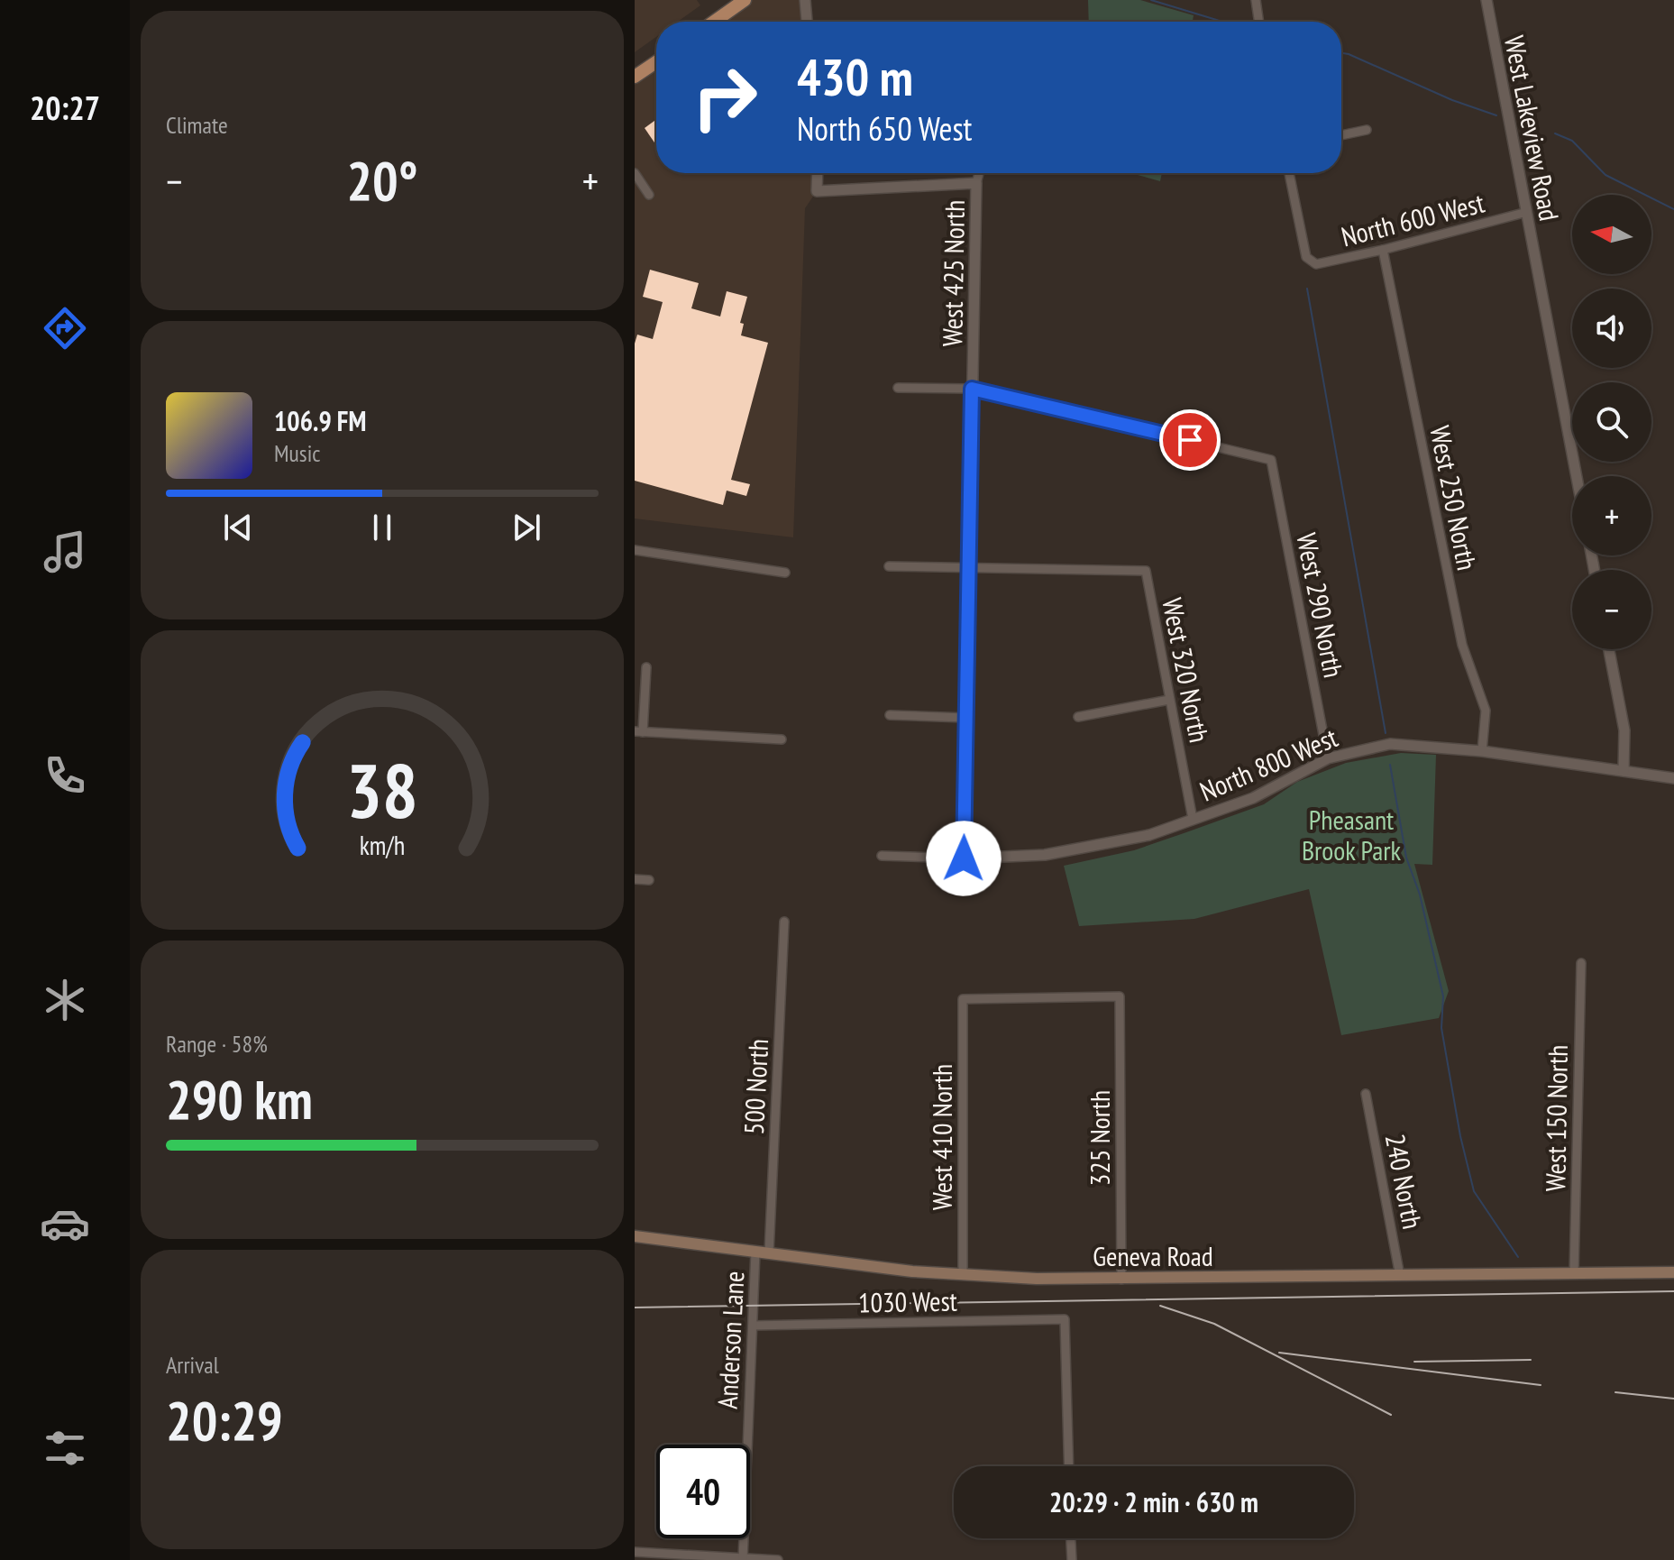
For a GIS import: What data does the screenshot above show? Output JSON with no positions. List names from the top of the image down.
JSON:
{
  "streets": {
    "main road": ["Geneva Road"],
    "street": [
      "West Lakeview Road",
      "North 600 West",
      "West 425 North",
      "West 250 North",
      "West 290 North",
      "West 320 North",
      "North 800 West",
      "500 North",
      "West 150 North",
      "West 410 North",
      "325 North",
      "240 North",
      "1030 West",
      "Anderson Lane"
    ]
  },
  "crossings": [
    ["West Lakeview Road", "North 600 West"],
    ["North 600 West", "West 250 North"],
    ["West 425 North", "West 290 North"],
    ["West 425 North", "West 320 North"],
    ["West 425 North", "North 800 West"],
    ["West 250 North", "North 800 West"],
    ["West 290 North", "North 800 West"],
    ["West 320 North", "North 800 West"],
    ["500 North", "Geneva Road"],
    ["West 150 North", "Geneva Road"],
    ["West 410 North", "325 North"],
    ["West 410 North", "Geneva Road"],
    ["325 North", "Geneva Road"],
    ["240 North", "Geneva Road"],
    ["Geneva Road", "Anderson Lane"],
    ["1030 West", "Anderson Lane"]
  ],
  "parks": ["Pheasant Brook Park"],
  "north": "left",
  "page": {
    "tabs": "20:27",
    "tile": [
      "Climate",
      ["Range · 58%", "290 km"],
      ["Arrival", "20:29"]
    ],
    "turn": ["430 m", "North 650 West"],
    "heat": ["−", "20°", "+"],
    "map_buttons": ["+", "−"],
    "song": ["106.9 FM", "Music"],
    "limit": "40",
    "trip": "20:29 · 2 min · 630 m",
    "gauge": ["38", "km/h"]
  }
}
